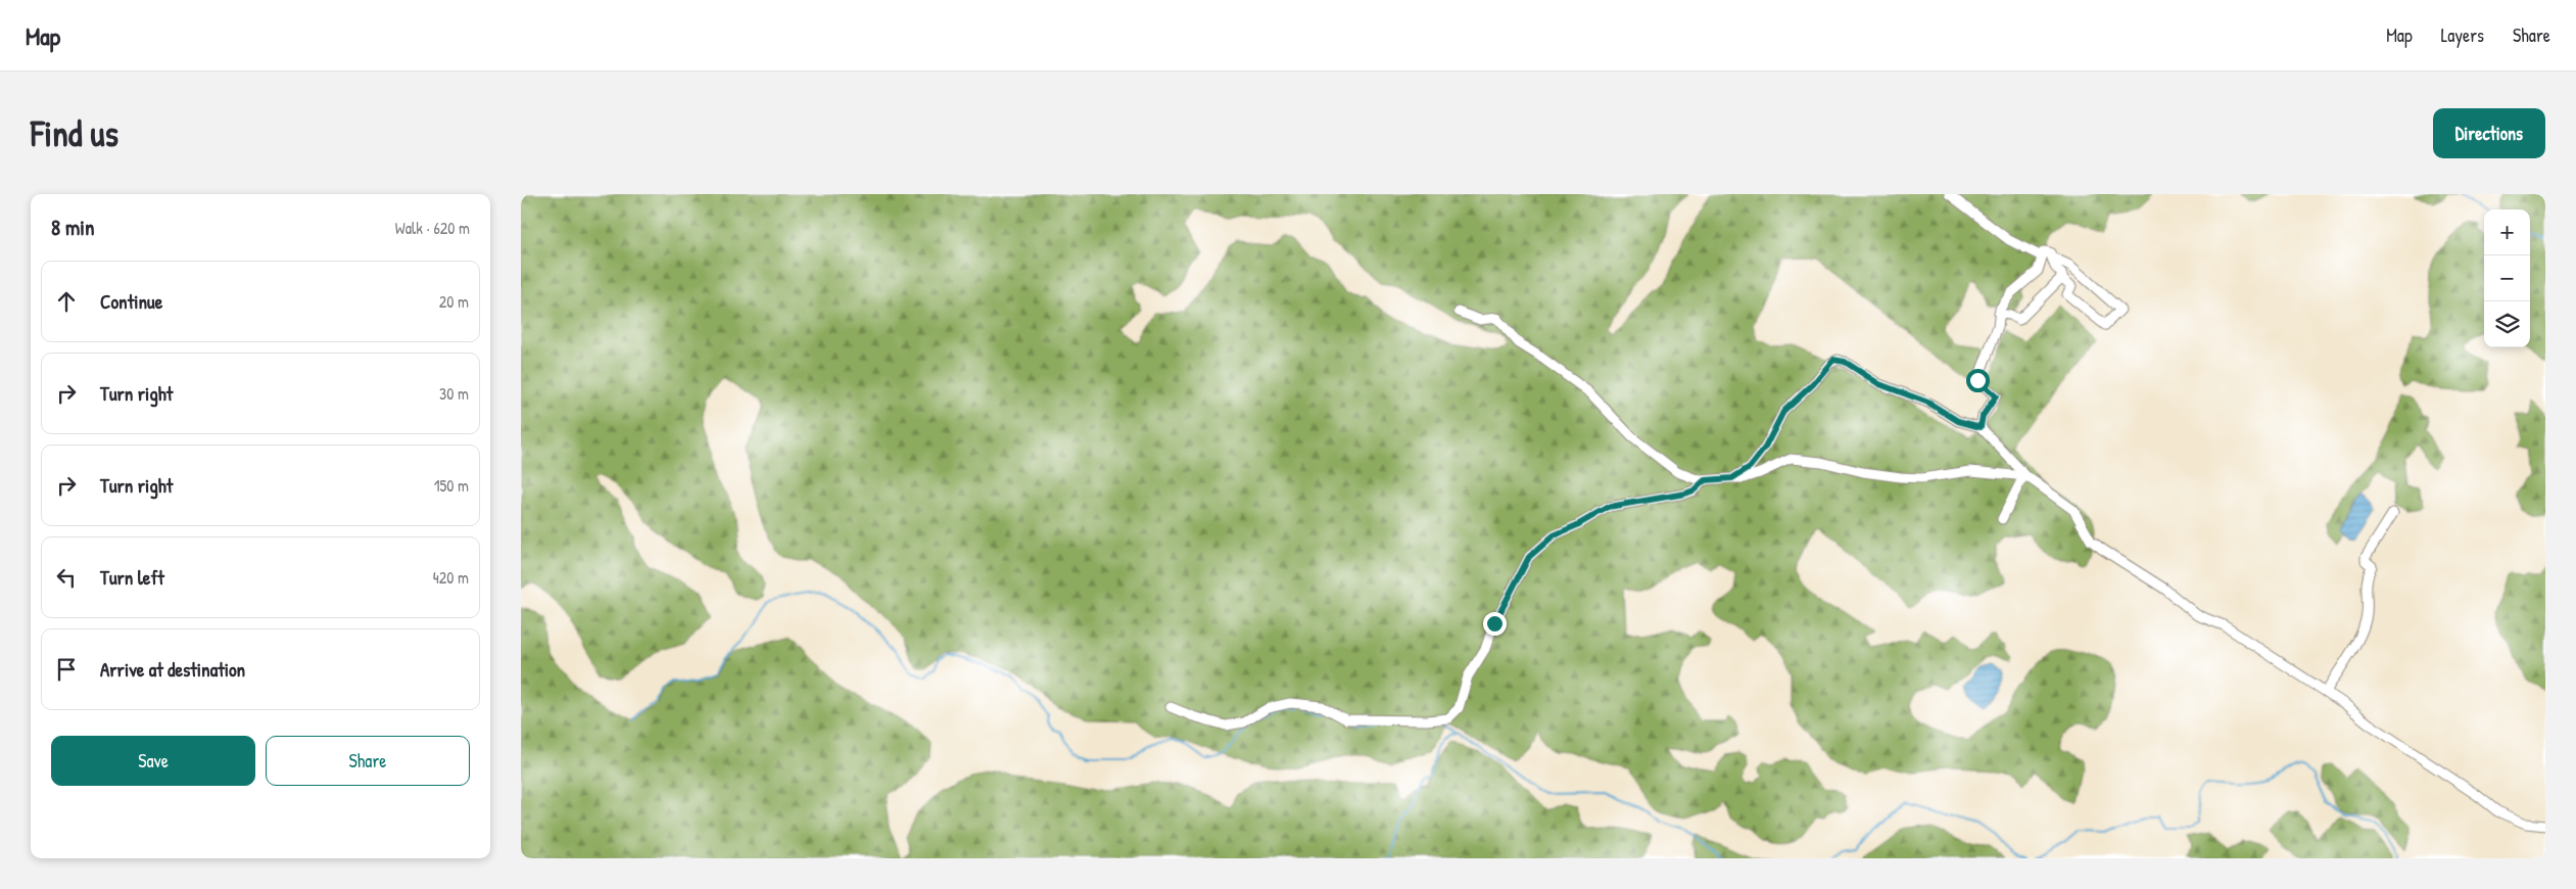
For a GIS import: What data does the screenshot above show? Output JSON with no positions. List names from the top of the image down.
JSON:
{
  "page": {
    "header": "Map",
    "nav": ["Map", "Layers", "Share"],
    "buttons": [
      "Directions",
      ["Save", "Share"]
    ],
    "title": "Find us",
    "heading": ["8 min", "Walk · 620 m"],
    "map_buttons": ["+", "−"],
    "list": [
      ["Continue", "20 m"],
      ["Turn right", "30 m"],
      ["Turn right", "150 m"],
      ["Turn left", "420 m"],
      "Arrive at destination"
    ]
  }
}
